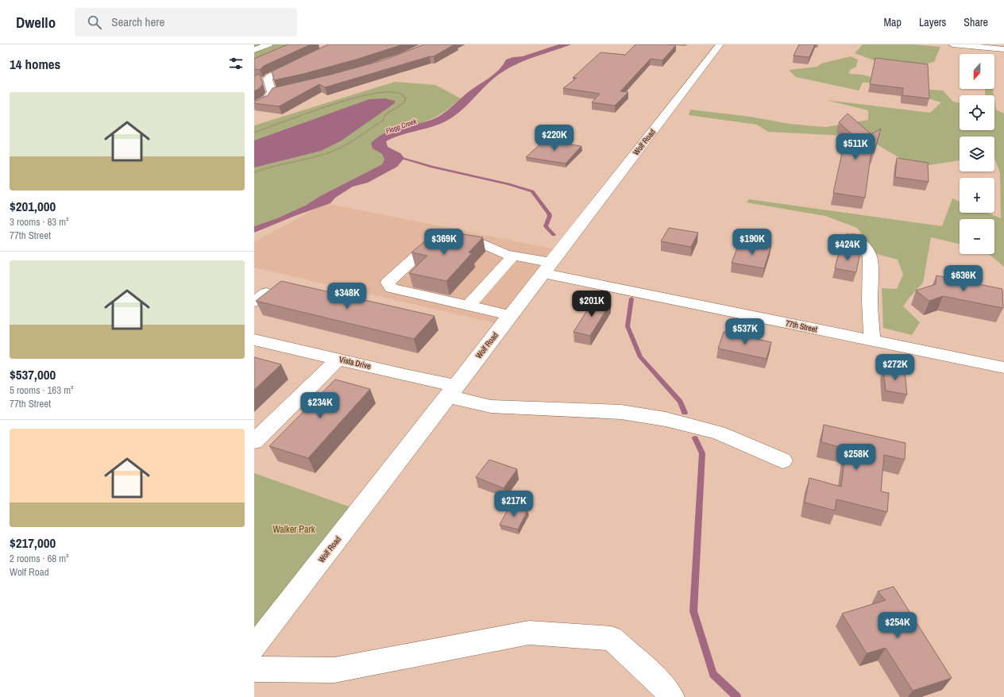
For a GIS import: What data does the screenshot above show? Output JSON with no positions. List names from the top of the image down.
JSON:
{
  "streets": {
    "street": ["Wolf Road", "77th Street", "Vista Drive"]
  },
  "crossings": [
    ["Wolf Road", "77th Street"],
    ["Wolf Road", "Vista Drive"]
  ],
  "water": ["Flagg Creek"],
  "parks": ["Walker Park"],
  "north": "bottom",
  "page": {
    "header": "Dwello",
    "search": "Search here",
    "nav": ["Map", "Layers", "Share"],
    "heading": "14 homes",
    "map_buttons": ["+", "−"],
    "list": [
      {
        "name": "$201,000",
        "note": "3 rooms · 83 m² · 77th Street"
      },
      {
        "name": "$537,000",
        "note": "5 rooms · 163 m² · 77th Street"
      },
      {
        "name": "$217,000",
        "note": "2 rooms · 68 m² · Wolf Road"
      }
    ],
    "price": [
      "$220K",
      "$511K",
      "$369K",
      "$190K",
      "$424K",
      "$636K",
      "$348K",
      "$201K",
      "$537K",
      "$272K",
      "$234K",
      "$258K",
      "$217K",
      "$254K"
    ]
  }
}
